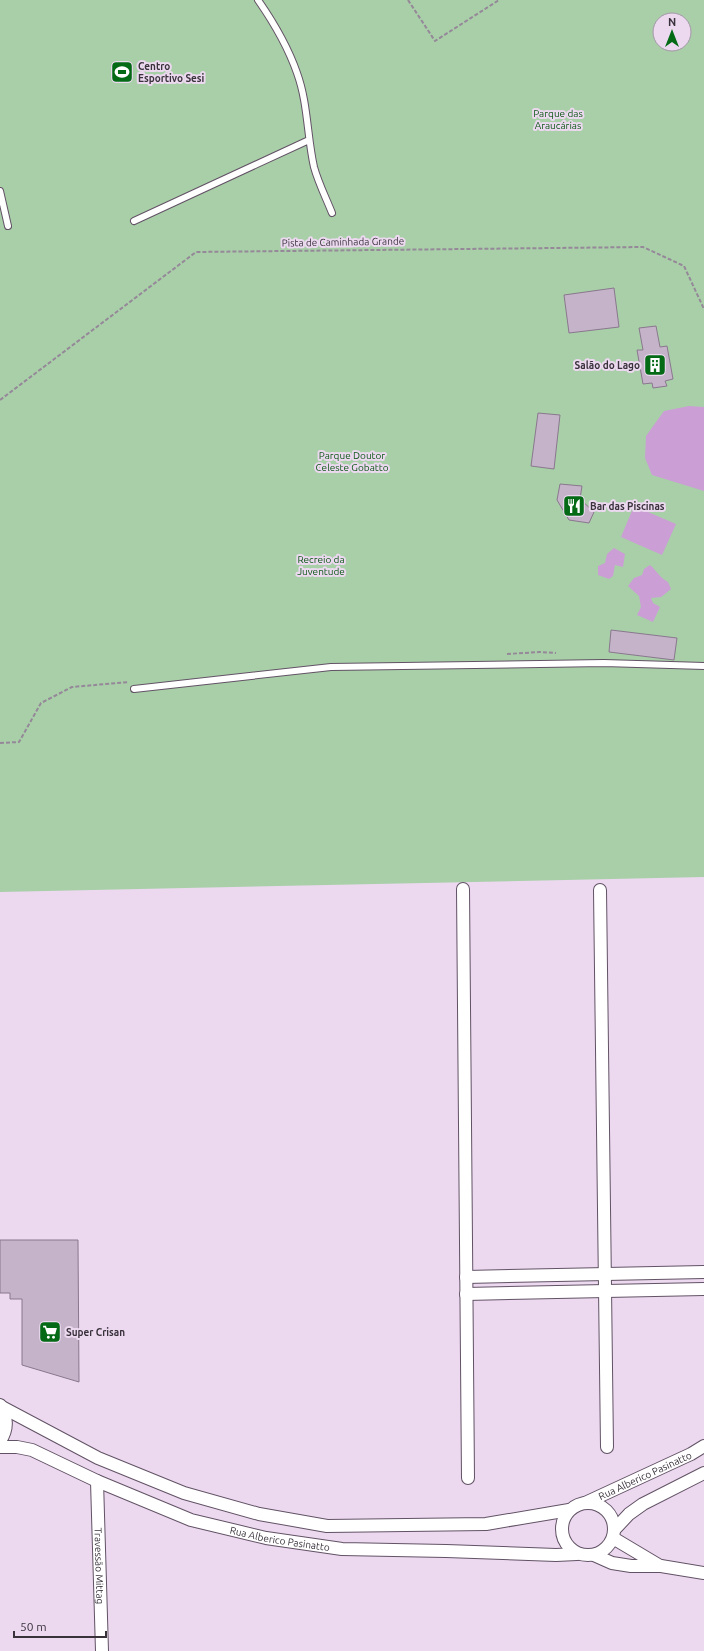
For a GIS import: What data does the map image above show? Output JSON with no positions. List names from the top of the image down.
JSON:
{
  "streets": {
    "street": ["Rua Alberico Pasinatto", "Travessão Mittag"],
    "path": ["Pista de Caminhada Grande"]
  },
  "crossings": [
    ["Rua Alberico Pasinatto", "Travessão Mittag"]
  ],
  "parks": ["Parque das Araucárias", "Parque Doutor Celeste Gobatto", "Recreio da Juventude"],
  "places": {
    "sports": ["Centro Esportivo Sesi"],
    "building": ["Salão do Lago"],
    "restaurant": ["Bar das Piscinas"],
    "supermarket": ["Super Crisan"]
  },
  "scale_bar": "50 m",
  "north": "top"
}
